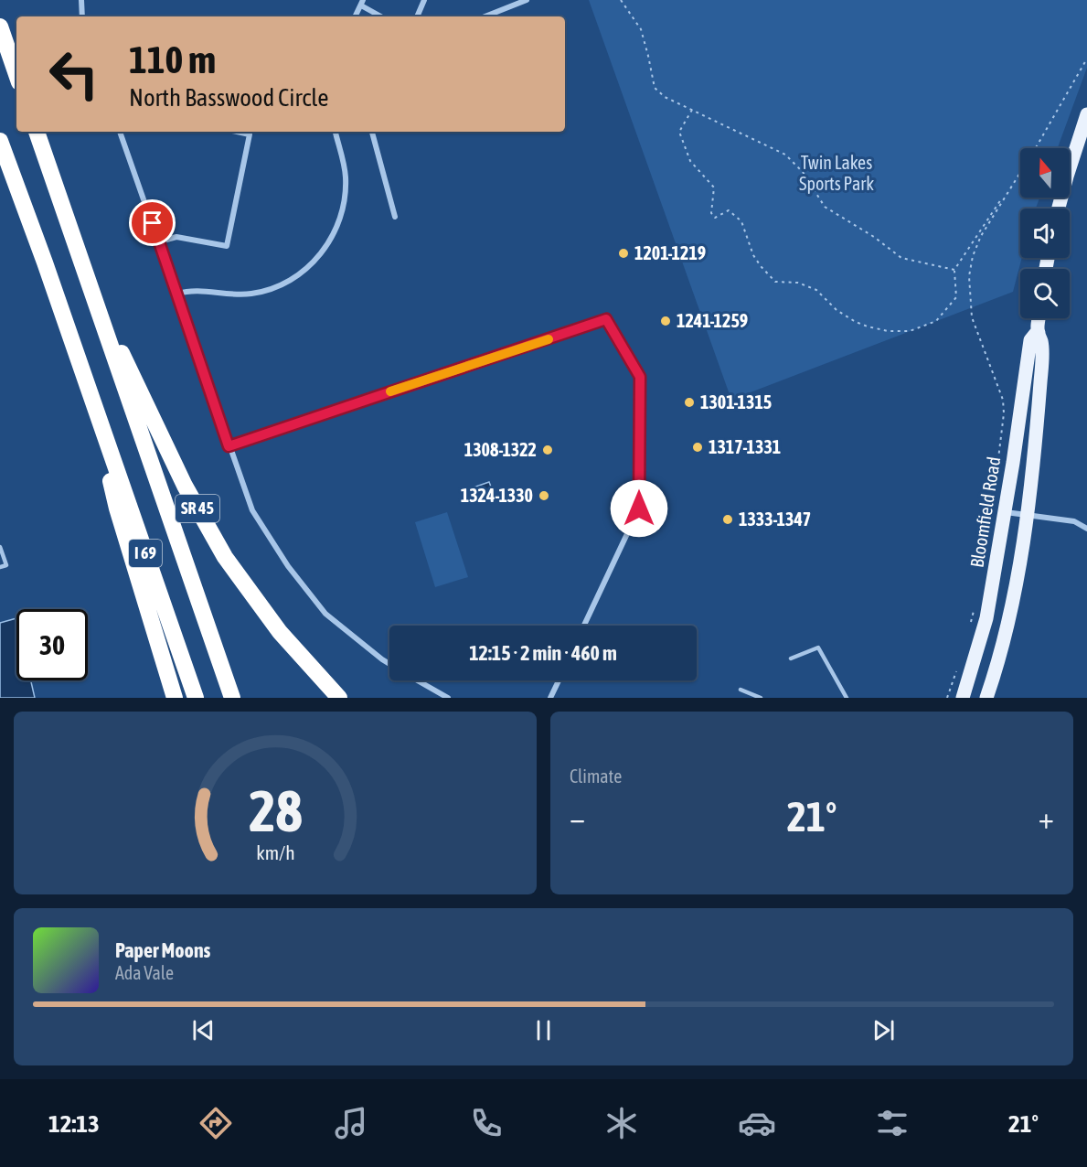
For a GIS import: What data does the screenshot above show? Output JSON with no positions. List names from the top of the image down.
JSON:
{
  "streets": {
    "highway": ["SR 45", "I 69"],
    "main road": ["Bloomfield Road"]
  },
  "crossings": [
    ["SR 45", "I 69"]
  ],
  "parks": ["Twin Lakes Sports Park"],
  "places": [
    "1201-1219",
    "1241-1259",
    "1301-1315",
    "1317-1331",
    "1308-1322",
    "1324-1330",
    "1333-1347"
  ],
  "north": "top",
  "page": {
    "turn": ["110 m", "North Basswood Circle"],
    "limit": "30",
    "trip": "12:15 · 2 min · 460 m",
    "tile": "Climate",
    "heat": ["−", "21°", "+"],
    "song": ["Paper Moons", "Ada Vale"],
    "tabs": ["12:13", "21°"],
    "gauge": ["28", "km/h"]
  }
}
